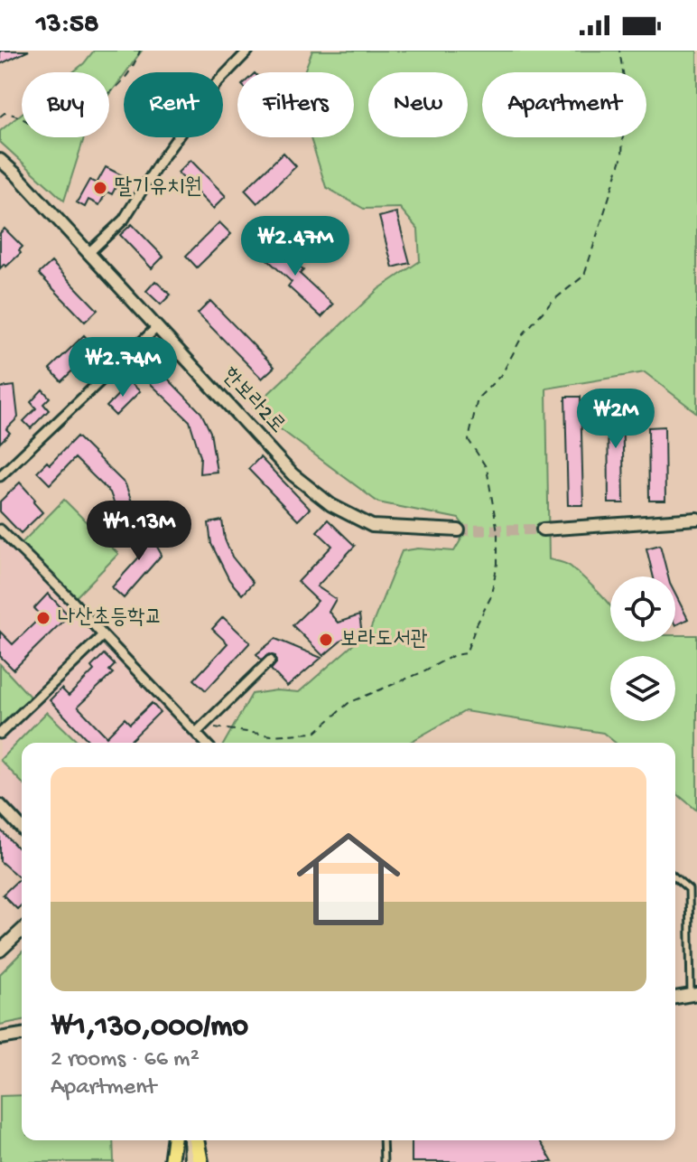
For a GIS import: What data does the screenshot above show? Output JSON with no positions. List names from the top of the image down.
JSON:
{
  "streets": {
    "street": ["한보라2로"]
  },
  "places": ["딸기유치원", "나산초등학교", "보라도서관"],
  "page": {
    "status": "13:58",
    "chip": [
      "Buy",
      "Rent",
      "Filters",
      "New",
      "Apartment"
    ],
    "price": [
      "₩2.47M",
      "₩2.74M",
      "₩2M",
      "₩1.13M"
    ],
    "list": [
      {
        "name": "₩1,130,000/mo",
        "note": "2 rooms · 66 m² · Apartment"
      }
    ]
  }
}
